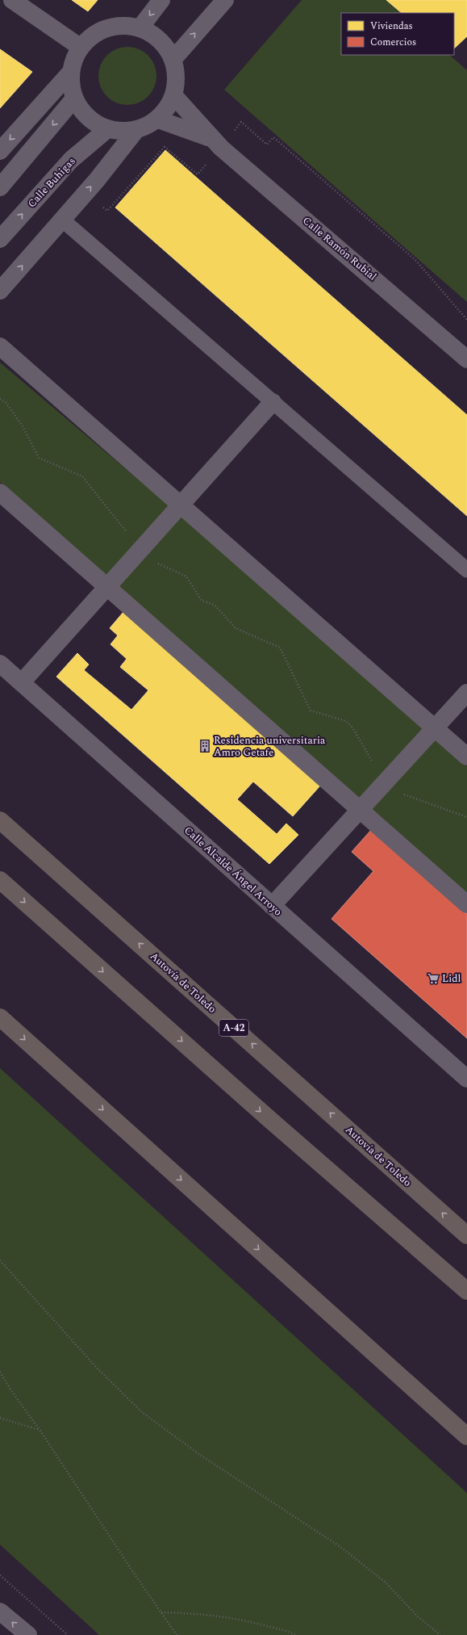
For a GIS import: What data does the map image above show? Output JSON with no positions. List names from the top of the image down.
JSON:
{
  "streets": {
    "highway": ["Autovía de Toledo", "A-42"],
    "street": ["Calle Buhigas", "Calle Ramón Rubial", "Calle Alcalde Ángel Arroyo"]
  },
  "crossings": [
    ["Calle Buhigas", "Calle Ramón Rubial"]
  ],
  "places": {
    "building": ["Residencia universitaria Amro Getafe"],
    "supermarket": ["Lidl"]
  },
  "legend": ["Viviendas", "Comercios"]
}
